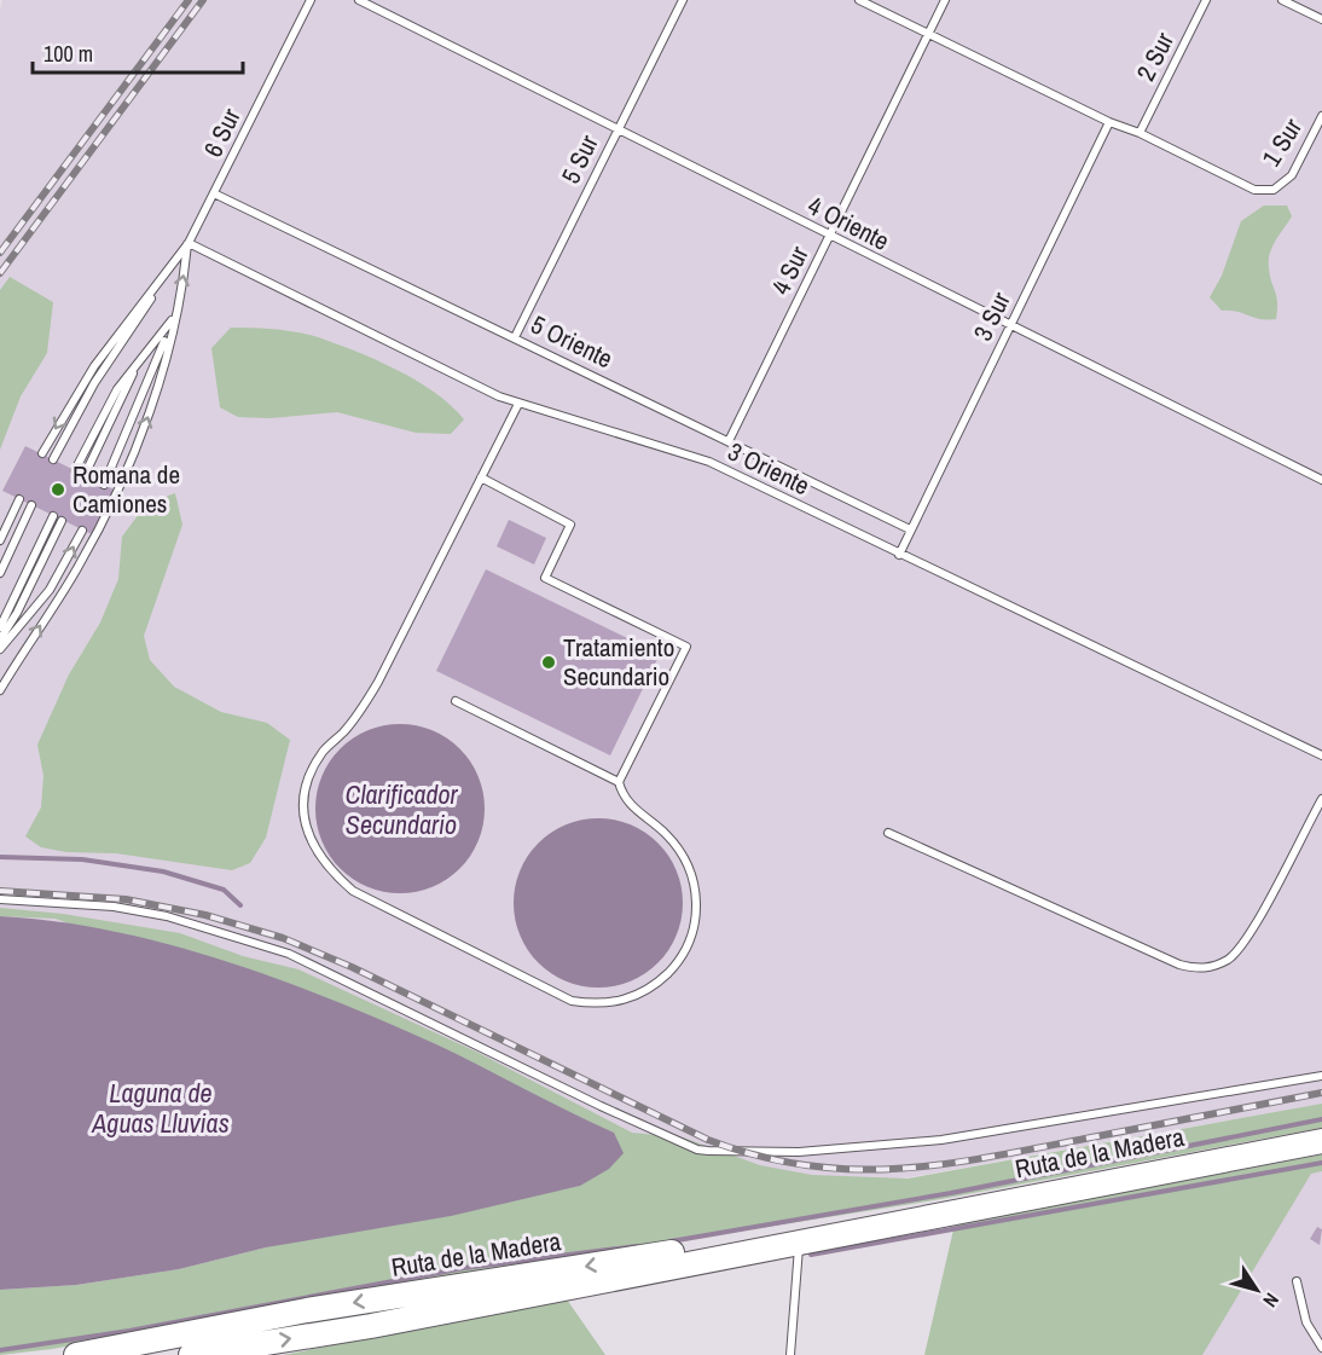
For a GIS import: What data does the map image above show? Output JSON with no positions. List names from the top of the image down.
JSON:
{
  "streets": {
    "highway": ["Ruta de la Madera"],
    "lane": [
      "2 Sur",
      "6 Sur",
      "1 Sur",
      "5 Sur",
      "4 Oriente",
      "4 Sur",
      "3 Sur",
      "5 Oriente",
      "3 Oriente"
    ]
  },
  "crossings": [
    ["2 Sur", "1 Sur"],
    ["6 Sur", "5 Oriente"],
    ["6 Sur", "3 Oriente"],
    ["5 Sur", "4 Oriente"],
    ["5 Sur", "5 Oriente"],
    ["4 Oriente", "4 Sur"],
    ["4 Oriente", "3 Sur"],
    ["4 Sur", "5 Oriente"],
    ["3 Sur", "5 Oriente"],
    ["3 Sur", "3 Oriente"]
  ],
  "water": ["Clarificador Secundario", "Laguna de Aguas Lluvias"],
  "places": ["Romana de Camiones", "Tratamiento Secundario"],
  "scale_bar": "100 m",
  "north": "bottom right"
}
